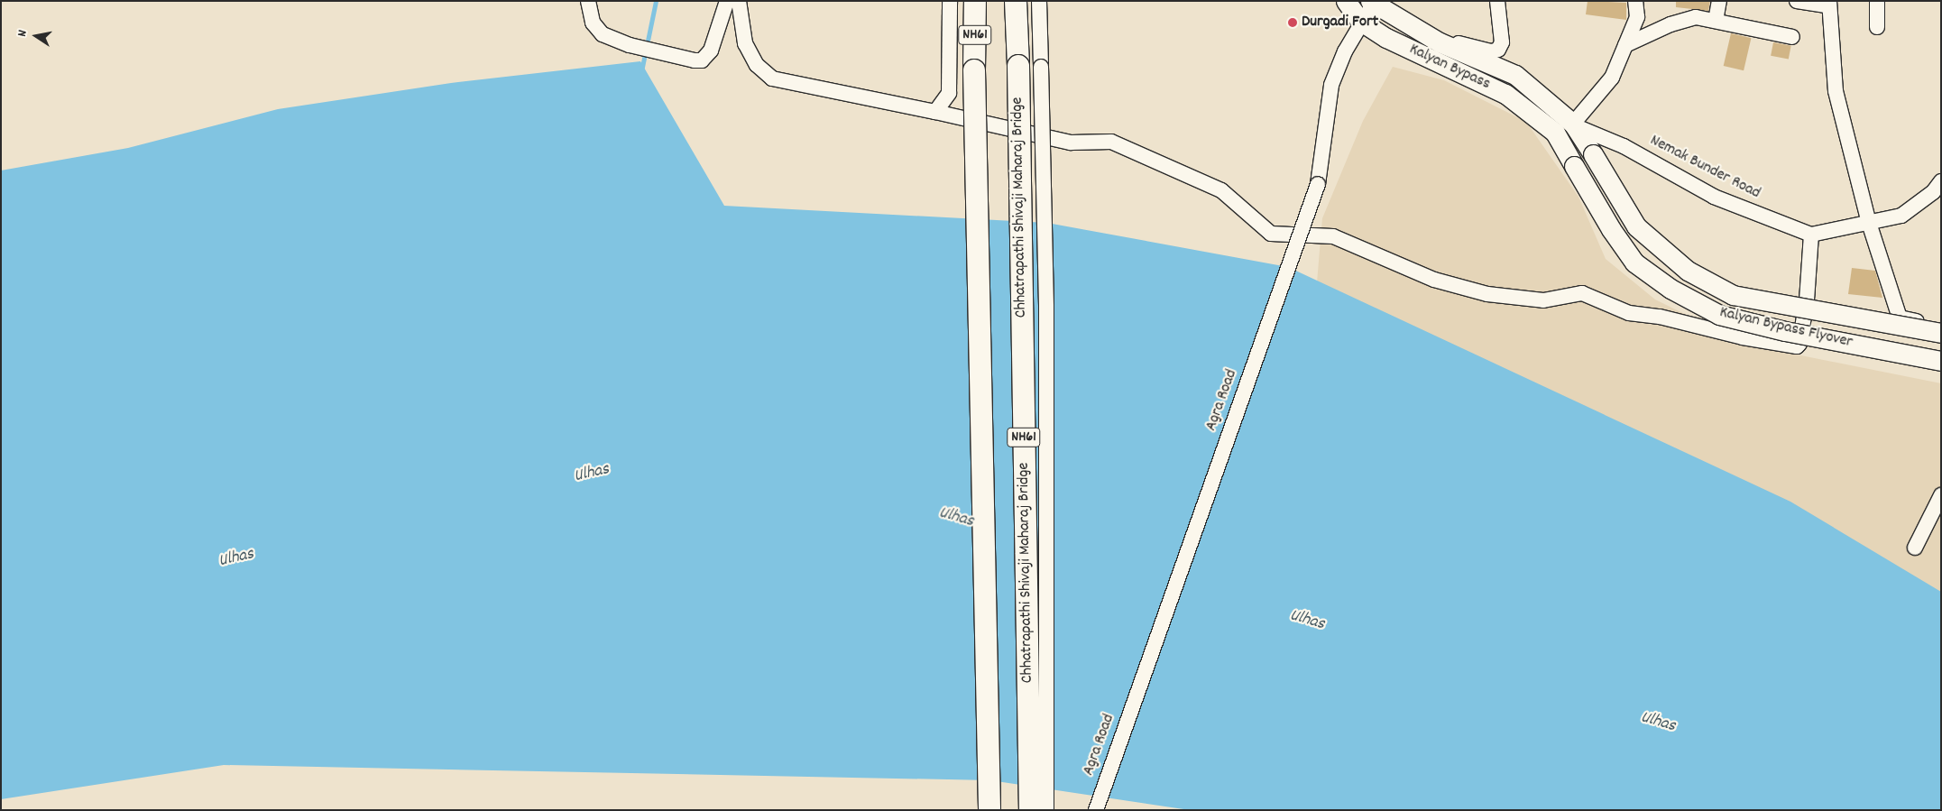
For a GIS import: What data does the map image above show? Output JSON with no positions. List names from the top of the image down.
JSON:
{
  "streets": {
    "highway": ["NH61", "Chhatrapathi Shivaji Maharaj Bridge"],
    "main road": ["Kalyan Bypass", "Kalyan Bypass Flyover"],
    "street": ["Nemak Bunder Road", "Agra Road"]
  },
  "crossings": [
    ["Kalyan Bypass", "Nemak Bunder Road"],
    ["Kalyan Bypass", "Kalyan Bypass Flyover"],
    ["Kalyan Bypass", "Agra Road"],
    ["Nemak Bunder Road", "Kalyan Bypass Flyover"]
  ],
  "water": ["Ulhas"],
  "places": ["Durgadi Fort"],
  "north": "left"
}
